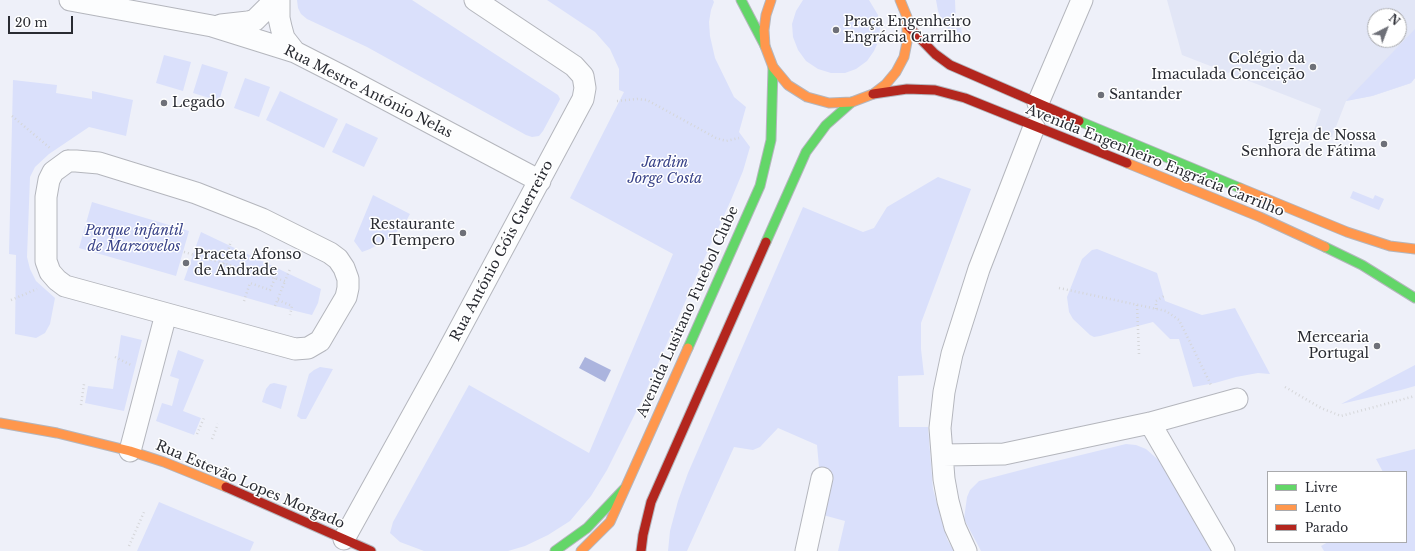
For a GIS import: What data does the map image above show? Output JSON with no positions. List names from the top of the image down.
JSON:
{
  "streets": {
    "main road": ["Avenida Engenheiro Engrácia Carrilho", "Avenida Lusitano Futebol Clube", "Rua Estevão Lopes Morgado"],
    "street": ["Rua Mestre António Nelas", "Rua António Góis Guerreiro"]
  },
  "crossings": [
    ["Rua Mestre António Nelas", "Rua António Góis Guerreiro"],
    ["Rua António Góis Guerreiro", "Rua Estevão Lopes Morgado"]
  ],
  "parks": ["Jardim Jorge Costa", "Parque infantil de Marzovelos"],
  "places": [
    "Praça Engenheiro Engrácia Carrilho",
    "Colégio da Imaculada Conceição",
    "Santander",
    "Legado",
    "Igreja de Nossa Senhora de Fátima",
    "Restaurante O Tempero",
    "Praceta Afonso de Andrade",
    "Mercearia Portugal"
  ],
  "legend": ["Livre", "Lento", "Parado"],
  "scale_bar": "20 m",
  "north": "top right"
}
